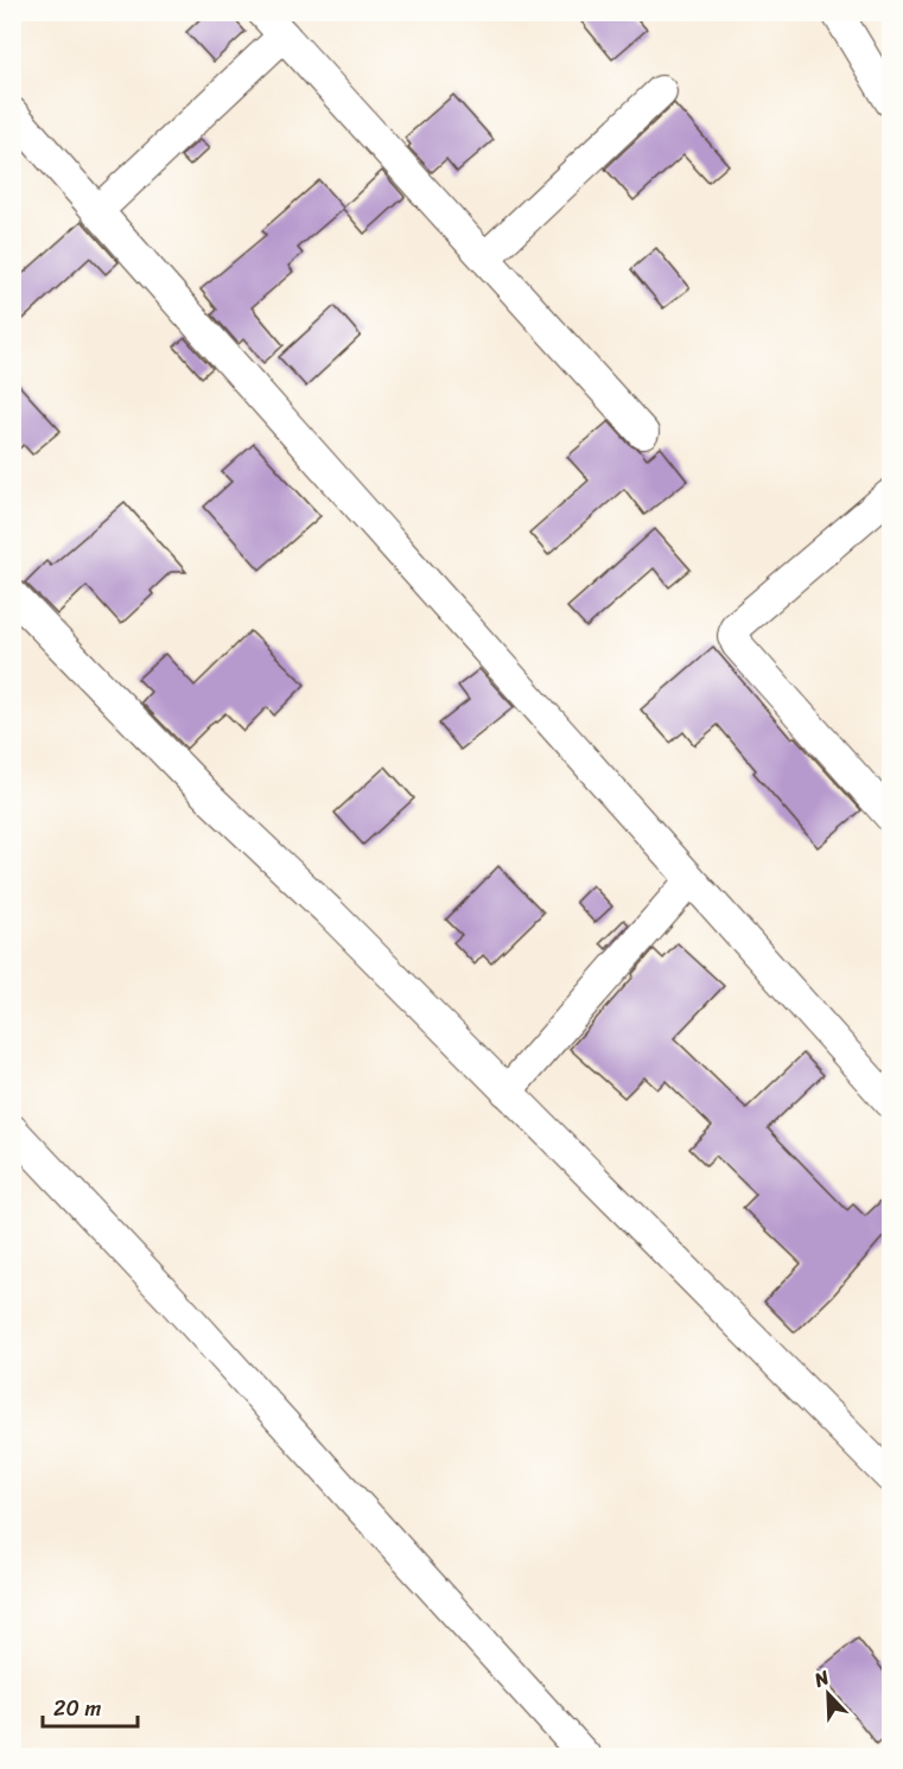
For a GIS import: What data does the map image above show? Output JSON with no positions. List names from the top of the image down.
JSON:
{
  "scale_bar": "20 m",
  "north": "top left"
}
